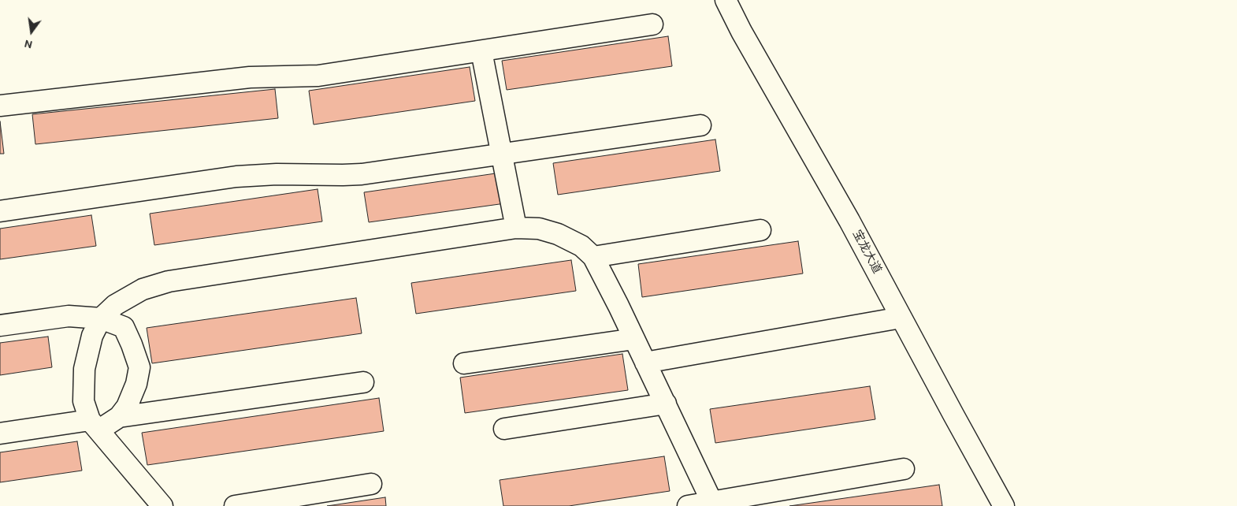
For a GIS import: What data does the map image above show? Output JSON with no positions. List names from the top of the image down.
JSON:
{
  "streets": {
    "street": ["宝龙大道"]
  },
  "north": "bottom"
}
